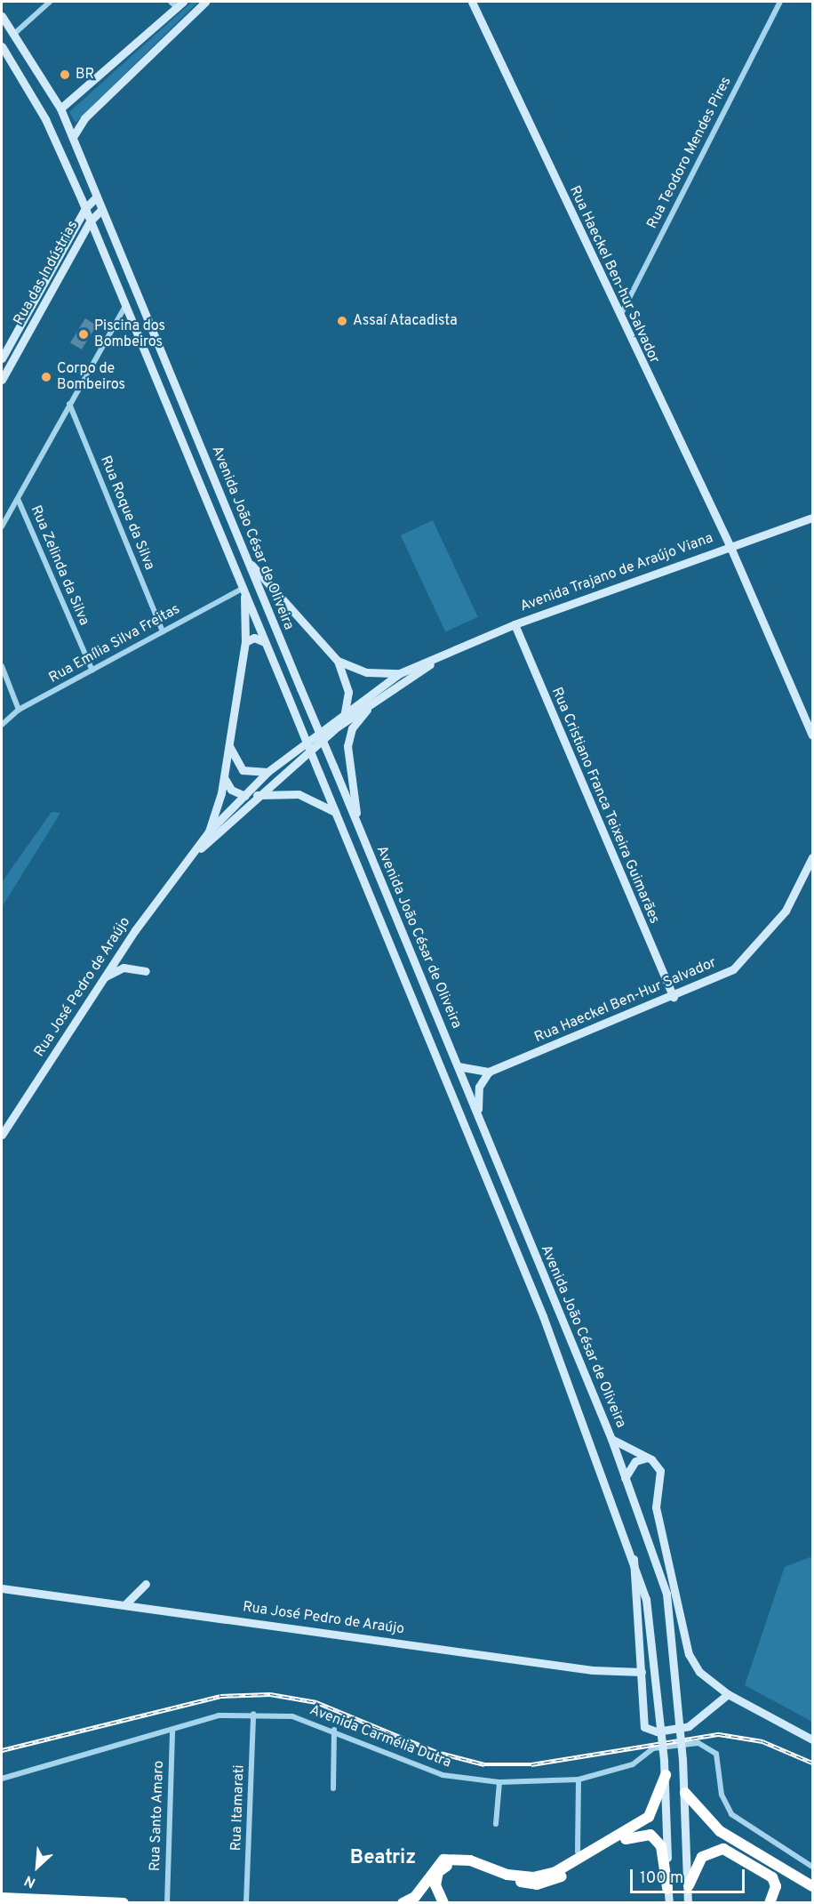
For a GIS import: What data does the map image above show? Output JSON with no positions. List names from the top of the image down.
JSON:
{
  "streets": {
    "street": [
      "Rua Teodoro Mendes Pires",
      "Rua das Indústrias",
      "Rua Haeckel Ben-hur Salvador",
      "Rua Roque da Silva",
      "Avenida João César de Oliveira",
      "Rua Zelinda da Silva",
      "Avenida Trajano de Araújo Viana",
      "Rua Emília Silva Freitas",
      "Rua Cristiano Franca Teixeira Guimarães",
      "Rua José Pedro de Araújo",
      "Rua Haeckel Ben-Hur Salvador",
      "Avenida Carmélia Dutra",
      "Rua Itamarati",
      "Rua Santo Amaro"
    ]
  },
  "crossings": [
    ["Rua Teodoro Mendes Pires", "Rua Haeckel Ben-hur Salvador"],
    ["Rua das Indústrias", "Avenida João César de Oliveira"],
    ["Rua Haeckel Ben-hur Salvador", "Avenida Trajano de Araújo Viana"],
    ["Rua Roque da Silva", "Rua Emília Silva Freitas"],
    ["Avenida João César de Oliveira", "Avenida Trajano de Araújo Viana"],
    ["Avenida João César de Oliveira", "Rua Emília Silva Freitas"],
    ["Avenida João César de Oliveira", "Rua José Pedro de Araújo"],
    ["Avenida João César de Oliveira", "Rua Haeckel Ben-Hur Salvador"],
    ["Rua Zelinda da Silva", "Rua Emília Silva Freitas"],
    ["Avenida Trajano de Araújo Viana", "Rua Cristiano Franca Teixeira Guimarães"],
    ["Avenida Trajano de Araújo Viana", "Rua José Pedro de Araújo"],
    ["Rua Emília Silva Freitas", "Rua José Pedro de Araújo"],
    ["Rua Cristiano Franca Teixeira Guimarães", "Rua Haeckel Ben-Hur Salvador"],
    ["Avenida Carmélia Dutra", "Rua Itamarati"],
    ["Avenida Carmélia Dutra", "Rua Santo Amaro"]
  ],
  "districts": ["Beatriz"],
  "places": [
    "BR",
    "Assaí Atacadista",
    "Piscina dos Bombeiros",
    "Corpo de Bombeiros"
  ],
  "scale_bar": "100 m",
  "north": "bottom left"
}
